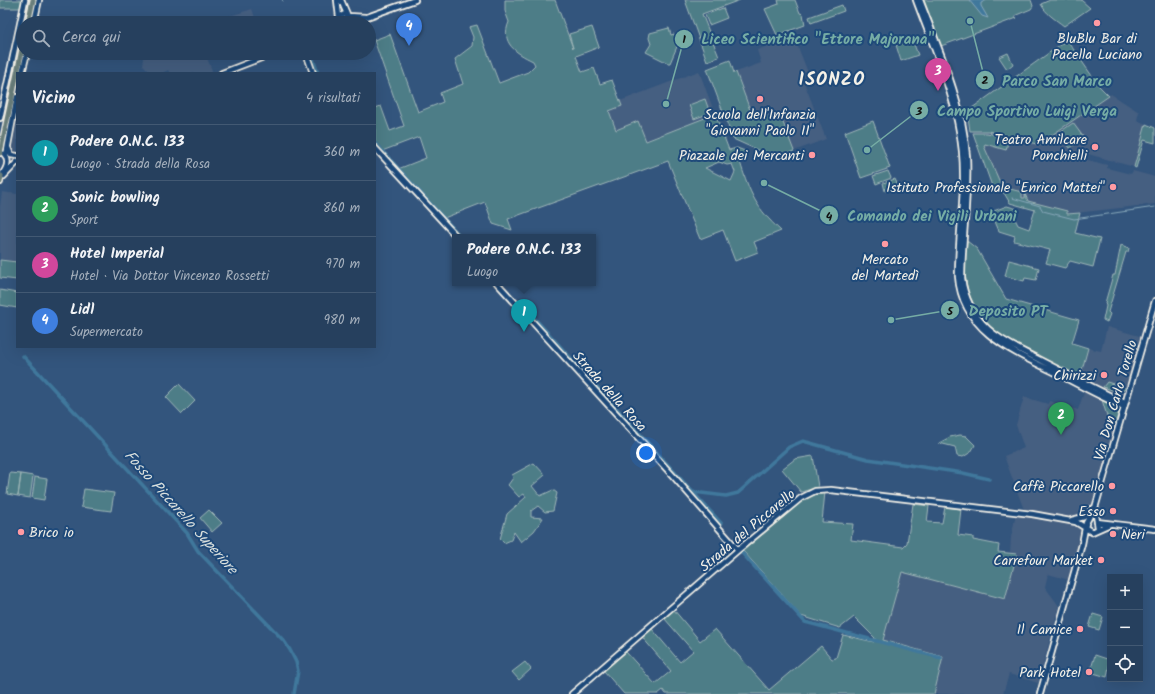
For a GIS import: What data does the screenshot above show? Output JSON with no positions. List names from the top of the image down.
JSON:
{
  "streets": {
    "street": ["Strada della Rosa", "Via Don Carlo Torello", "Strada del Piccarello"]
  },
  "crossings": [
    ["Strada della Rosa", "Strada del Piccarello"],
    ["Via Don Carlo Torello", "Strada del Piccarello"]
  ],
  "districts": ["ISONZO"],
  "water": ["Fosso Piccarello Superiore"],
  "places": [
    "Parco San Marco",
    "BluBlu Bar di Pacella Luciano",
    "Scuola dell'Infanzia \"Giovanni Paolo II\"",
    "Liceo Scientifico \"Ettore Majorana\"",
    "Teatro Amilcare Ponchielli",
    "Campo Sportivo Luigi Verga",
    "Piazzale dei Mercanti",
    "Comando dei Vigili Urbani",
    "Istituto Professionale \"Enrico Mattei\"",
    "Mercato del Martedì",
    "Deposito PT",
    "Chirizzi",
    "Caffè Piccarello",
    "Esso",
    "Brico io",
    "Neri",
    "Carrefour Market",
    "Il Camice",
    "Park Hotel"
  ],
  "page": {
    "pins": [
      "4",
      "3",
      "1",
      "2"
    ],
    "search": "Cerca qui",
    "heading": ["Vicino", "4 risultati"],
    "list": [
      {
        "mark": "1",
        "name": "Podere O.N.C. 133",
        "note": "Luogo · Strada della Rosa",
        "value": "360 m"
      },
      {
        "mark": "2",
        "name": "Sonic bowling",
        "note": "Sport",
        "value": "860 m"
      },
      {
        "mark": "3",
        "name": "Hotel Imperial",
        "note": "Hotel · Via Dottor Vincenzo Rossetti",
        "value": "970 m"
      },
      {
        "mark": "4",
        "name": "Lidl",
        "note": "Supermercato",
        "value": "980 m"
      }
    ],
    "popup": ["Podere O.N.C. 133", "Luogo"],
    "map_buttons": ["+", "−"]
  }
}
